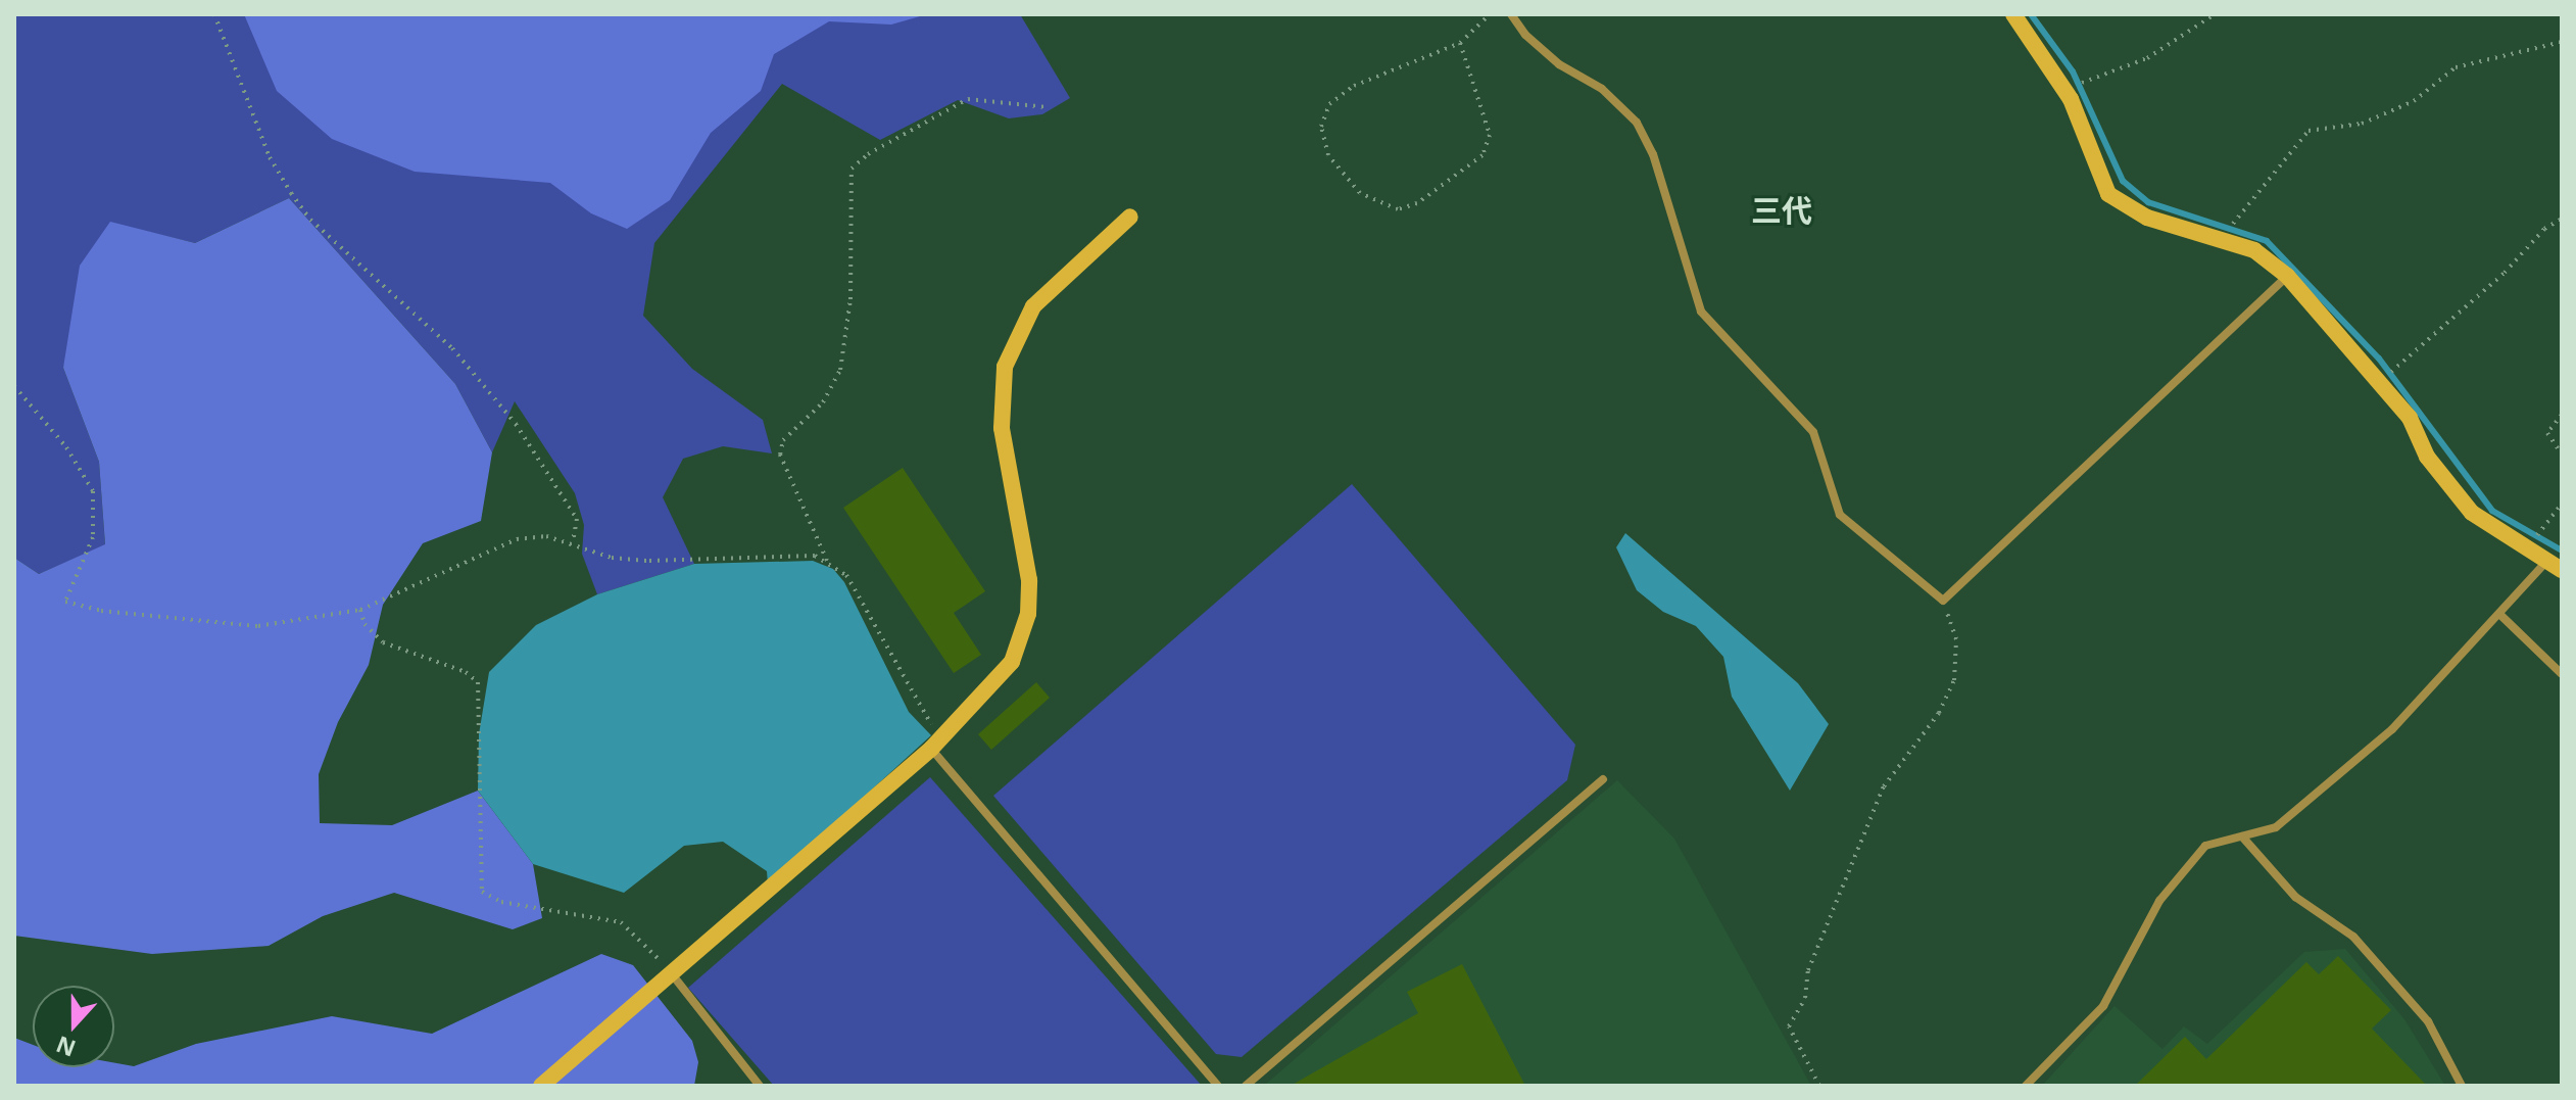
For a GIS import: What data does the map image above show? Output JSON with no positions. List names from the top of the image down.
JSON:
{
  "districts": ["三代"],
  "north": "bottom"
}
